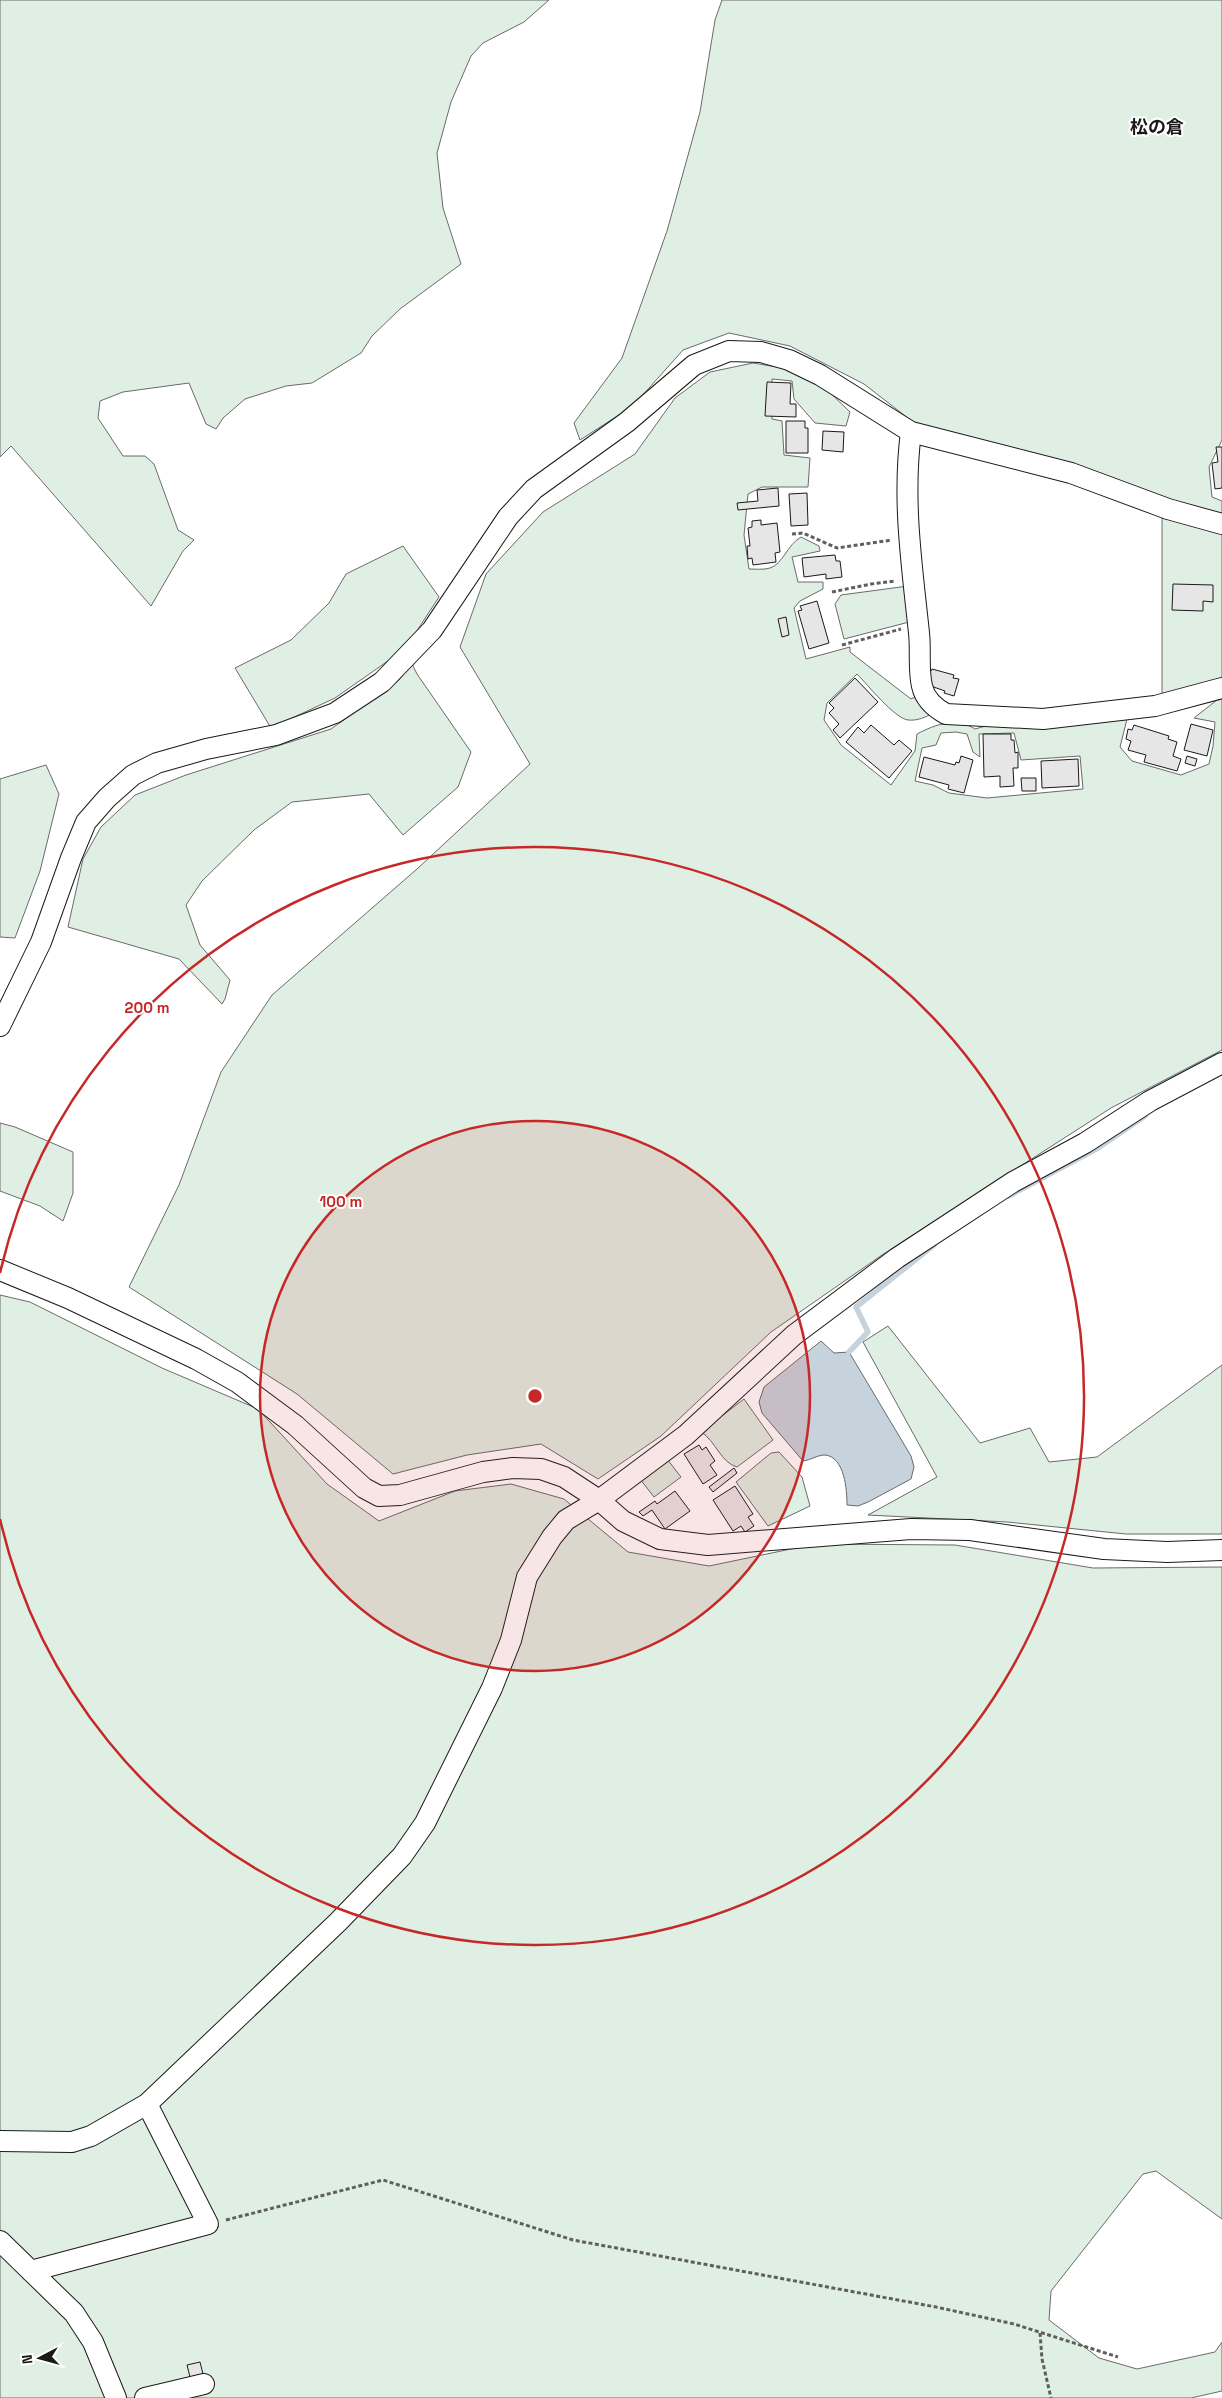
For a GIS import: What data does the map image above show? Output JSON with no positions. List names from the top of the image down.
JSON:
{
  "districts": ["松の倉"],
  "north": "left",
  "rings": ["200 m", "100 m"]
}
